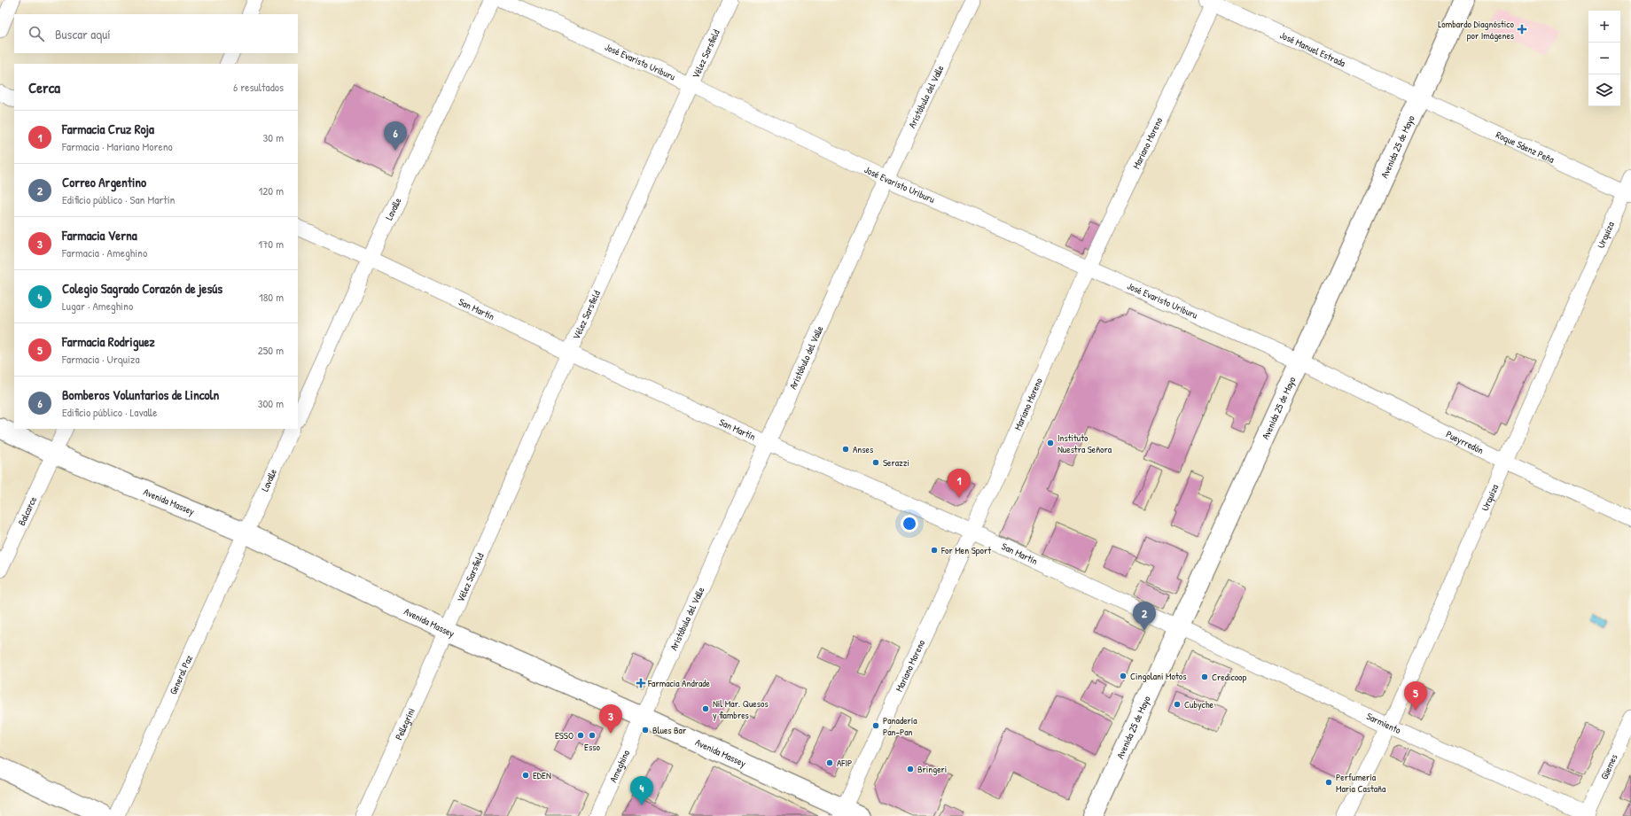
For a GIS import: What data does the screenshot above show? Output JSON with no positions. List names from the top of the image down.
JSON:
{
  "streets": {
    "main road": ["Avenida 25 de Mayo", "Avenida Massey"],
    "street": [
      "José Manuel Estrada",
      "Vélez Sarsfield",
      "José Evaristo Uriburu",
      "Aristóbulo del Valle",
      "Mariano Moreno",
      "Roque Sáenz Peña",
      "Lavalle",
      "Urquiza",
      "San Martín",
      "Pueyrredón",
      "Balcarce",
      "General Paz",
      "Sarmiento",
      "Pellegrini",
      "Ameghino",
      "Güemes"
    ]
  },
  "crossings": [
    ["José Manuel Estrada", "Mariano Moreno"],
    ["José Manuel Estrada", "Avenida 25 de Mayo"],
    ["José Manuel Estrada", "Roque Sáenz Peña"],
    ["Vélez Sarsfield", "José Evaristo Uriburu"],
    ["Vélez Sarsfield", "San Martín"],
    ["Vélez Sarsfield", "Avenida Massey"],
    ["Vélez Sarsfield", "Pellegrini"],
    ["José Evaristo Uriburu", "Aristóbulo del Valle"],
    ["José Evaristo Uriburu", "Mariano Moreno"],
    ["José Evaristo Uriburu", "Avenida 25 de Mayo"],
    ["José Evaristo Uriburu", "Pueyrredón"],
    ["Aristóbulo del Valle", "San Martín"],
    ["Aristóbulo del Valle", "Avenida Massey"],
    ["Aristóbulo del Valle", "Ameghino"],
    ["Mariano Moreno", "San Martín"],
    ["Mariano Moreno", "Avenida Massey"],
    ["Avenida 25 de Mayo", "Roque Sáenz Peña"],
    ["Avenida 25 de Mayo", "San Martín"],
    ["Avenida 25 de Mayo", "Pueyrredón"],
    ["Avenida 25 de Mayo", "Sarmiento"],
    ["Roque Sáenz Peña", "Urquiza"],
    ["Lavalle", "San Martín"],
    ["Lavalle", "Avenida Massey"],
    ["Lavalle", "General Paz"],
    ["Urquiza", "Pueyrredón"],
    ["Urquiza", "Sarmiento"],
    ["San Martín", "Sarmiento"],
    ["Avenida Massey", "Balcarce"],
    ["Avenida Massey", "General Paz"],
    ["Avenida Massey", "Pellegrini"],
    ["Avenida Massey", "Ameghino"],
    ["Sarmiento", "Güemes"]
  ],
  "places": {
    "health": ["Lombardo Diagnóstico por Imágenes", "Farmacia Andrade"],
    "other": [
      "Instituto Nuestra Señora",
      "Anses",
      "Serazzi",
      "For Men Sport",
      "Cingolani Motos",
      "Credicoop",
      "Cubyche",
      "Nil Mar. Quesos y fiambres",
      "Panadería Pan-Pan",
      "Blues Bar",
      "ESSO",
      "Esso",
      "AFIP",
      "Bringeri",
      "EDEN",
      "Perfumería Maria Castaña"
    ]
  },
  "page": {
    "map_buttons": ["+", "−"],
    "search": "Buscar aquí",
    "heading": ["Cerca", "6 resultados"],
    "list": [
      {
        "mark": "1",
        "name": "Farmacia Cruz Roja",
        "note": "Farmacia · Mariano Moreno",
        "value": "30 m"
      },
      {
        "mark": "2",
        "name": "Correo Argentino",
        "note": "Edificio público · San Martín",
        "value": "120 m"
      },
      {
        "mark": "3",
        "name": "Farmacia Verna",
        "note": "Farmacia · Ameghino",
        "value": "170 m"
      },
      {
        "mark": "4",
        "name": "Colegio Sagrado Corazón de jesús",
        "note": "Lugar · Ameghino",
        "value": "180 m"
      },
      {
        "mark": "5",
        "name": "Farmacia Rodriguez",
        "note": "Farmacia · Urquiza",
        "value": "250 m"
      },
      {
        "mark": "6",
        "name": "Bomberos Voluntarios de Lincoln",
        "note": "Edificio público · Lavalle",
        "value": "300 m"
      }
    ],
    "pins": [
      "6",
      "1",
      "2",
      "5",
      "3",
      "4"
    ]
  }
}
